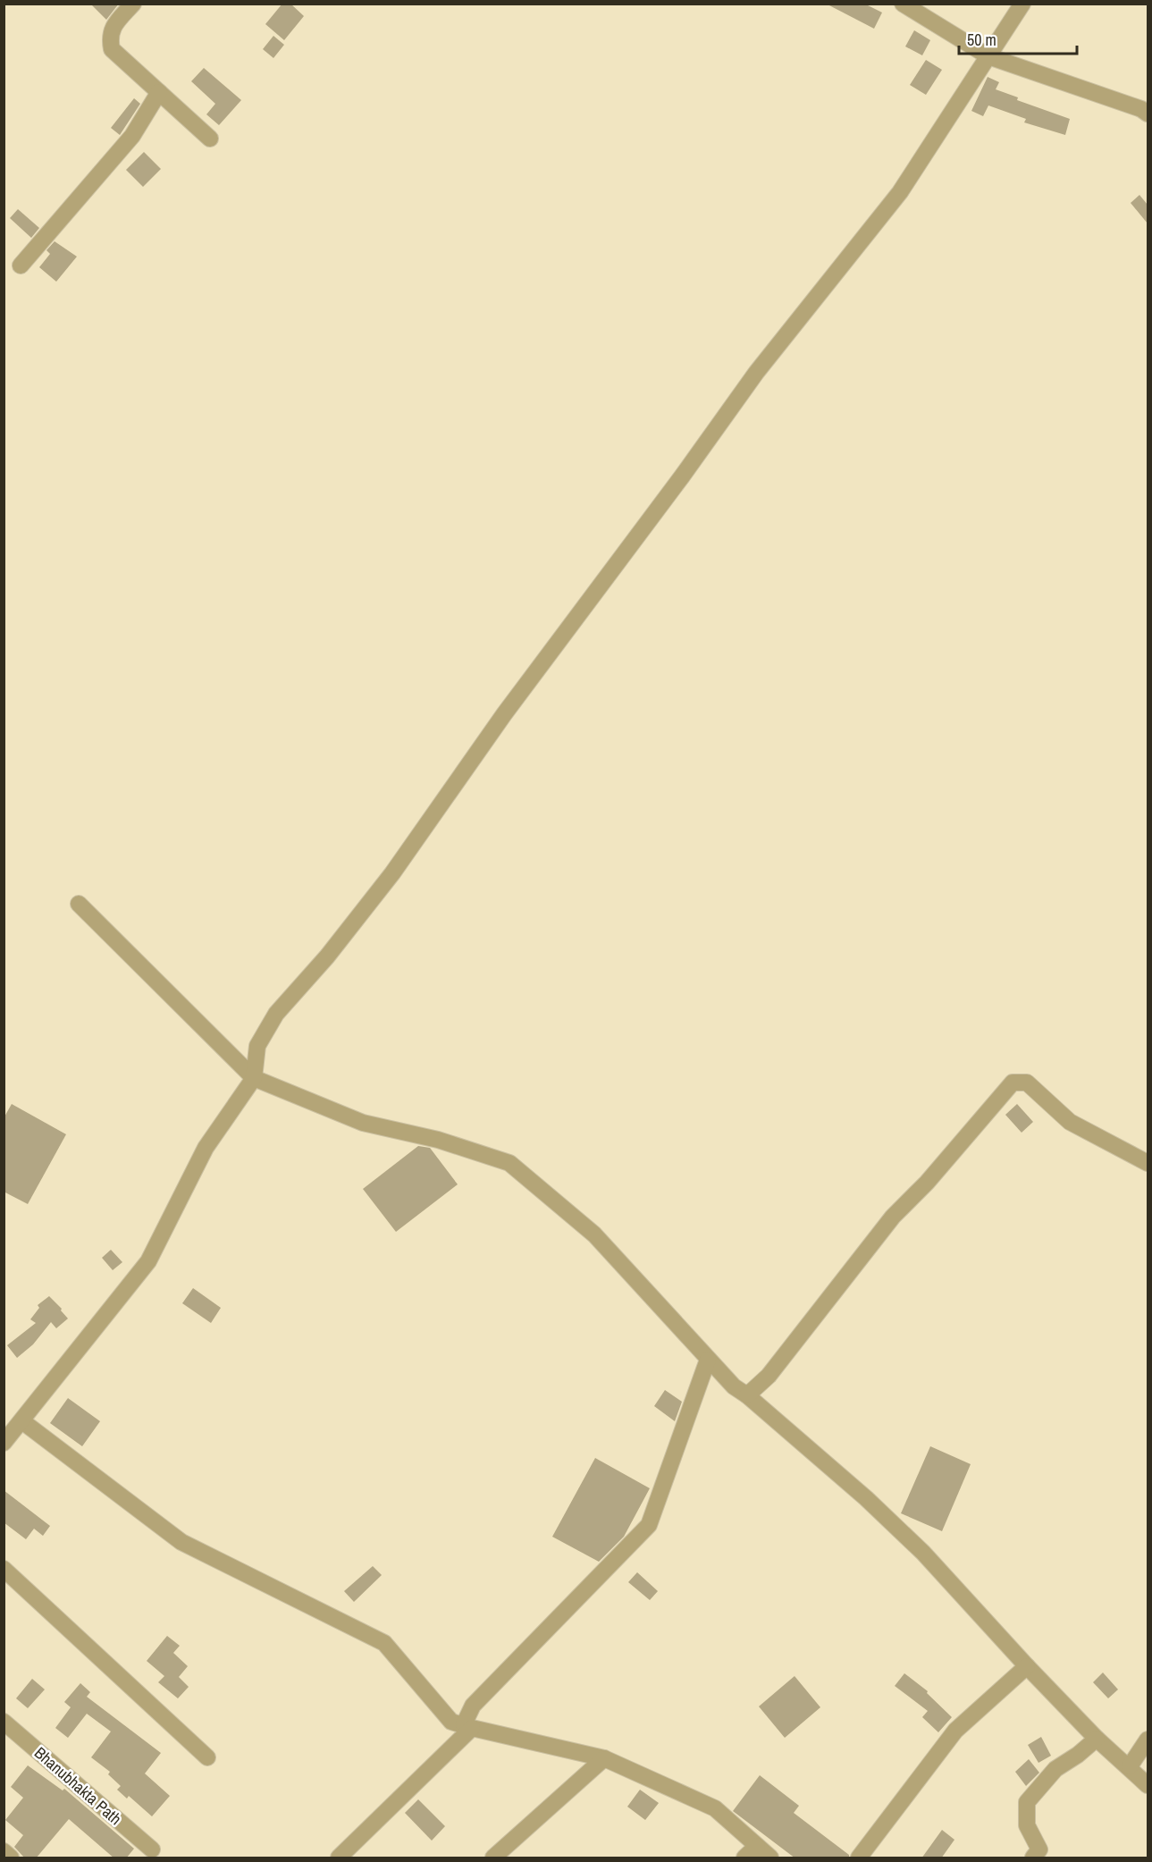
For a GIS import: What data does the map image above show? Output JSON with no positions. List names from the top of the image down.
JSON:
{
  "streets": {
    "street": ["Bhanubhakta Path"]
  },
  "scale_bar": "50 m"
}
